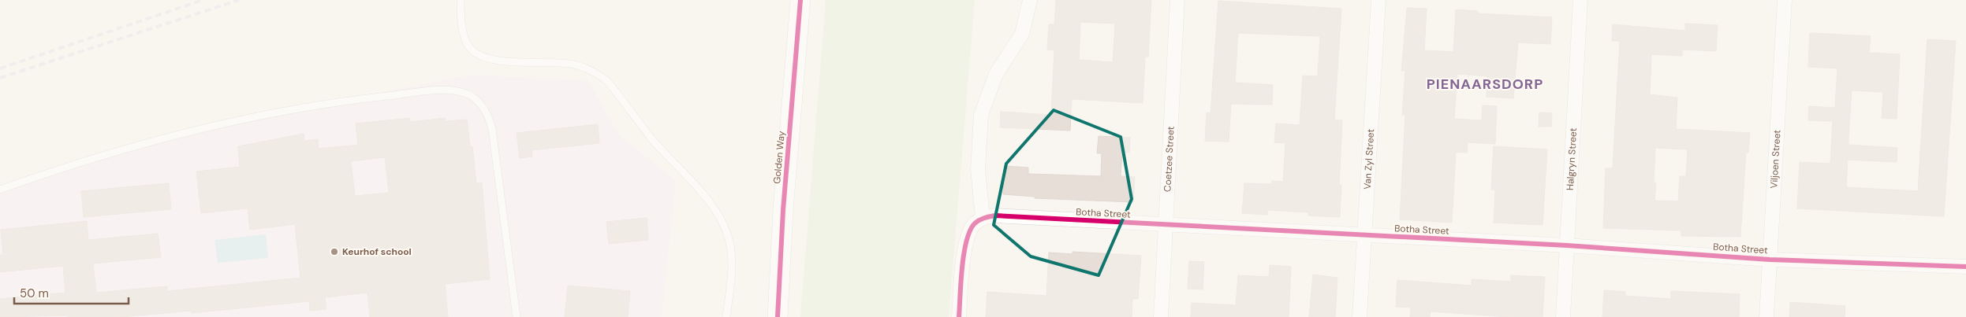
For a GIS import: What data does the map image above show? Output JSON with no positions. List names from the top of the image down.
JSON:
{
  "streets": {
    "street": [
      "Golden Way",
      "Viljoen Street",
      "Coetzee Street",
      "Van Zyl Street",
      "Halgryn Street",
      "Botha Street"
    ]
  },
  "crossings": [
    ["Viljoen Street", "Botha Street"],
    ["Coetzee Street", "Botha Street"],
    ["Van Zyl Street", "Botha Street"],
    ["Halgryn Street", "Botha Street"]
  ],
  "districts": ["PIENAARSDORP"],
  "places": ["Keurhof school"],
  "scale_bar": "50 m"
}
